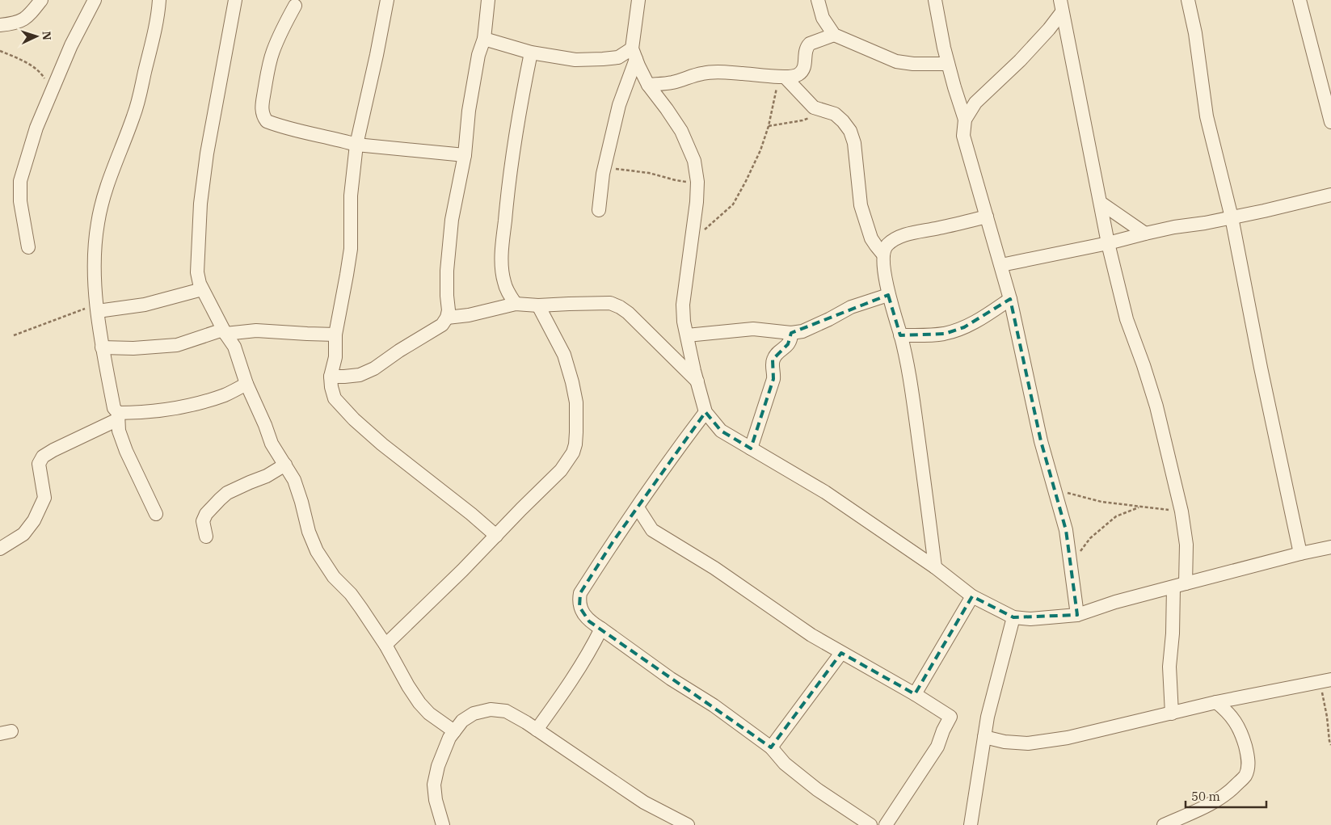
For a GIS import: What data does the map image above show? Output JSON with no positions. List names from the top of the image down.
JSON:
{
  "scale_bar": "50 m",
  "north": "right"
}
